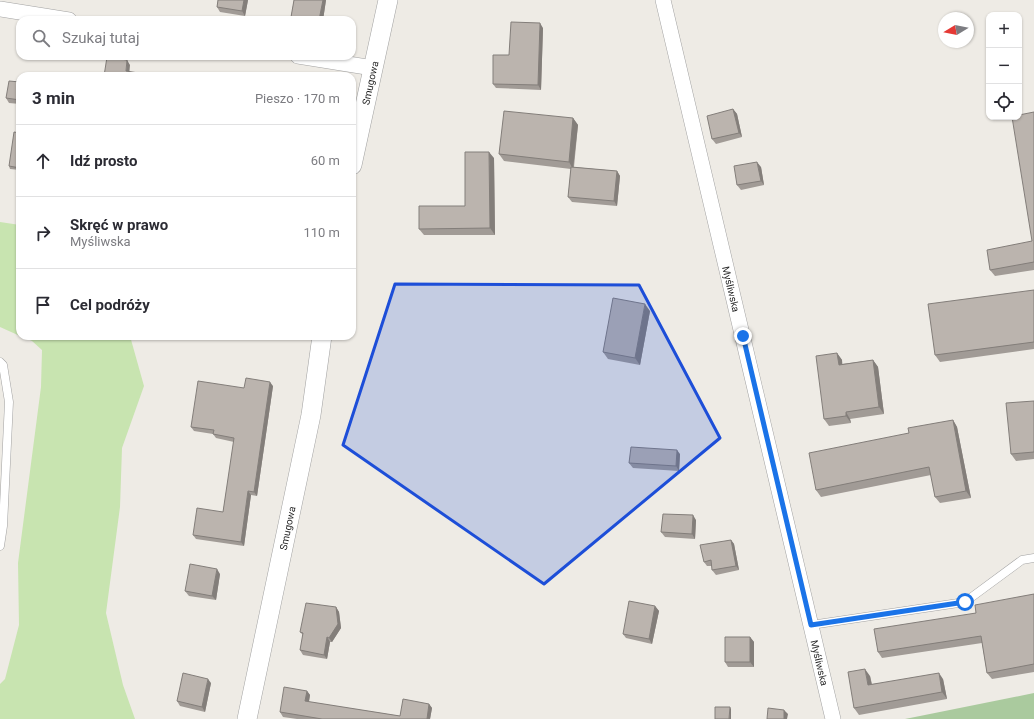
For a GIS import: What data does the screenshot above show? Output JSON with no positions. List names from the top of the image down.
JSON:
{
  "streets": {
    "street": ["Smugowa", "Myśliwska"]
  },
  "north": "left",
  "page": {
    "map_buttons": ["+", "−"],
    "search": "Szukaj tutaj",
    "heading": ["3 min", "Pieszo · 170 m"],
    "list": [
      ["Idź prosto", "60 m"],
      ["Skręć w prawo", "Myśliwska", "110 m"],
      "Cel podróży"
    ]
  }
}
